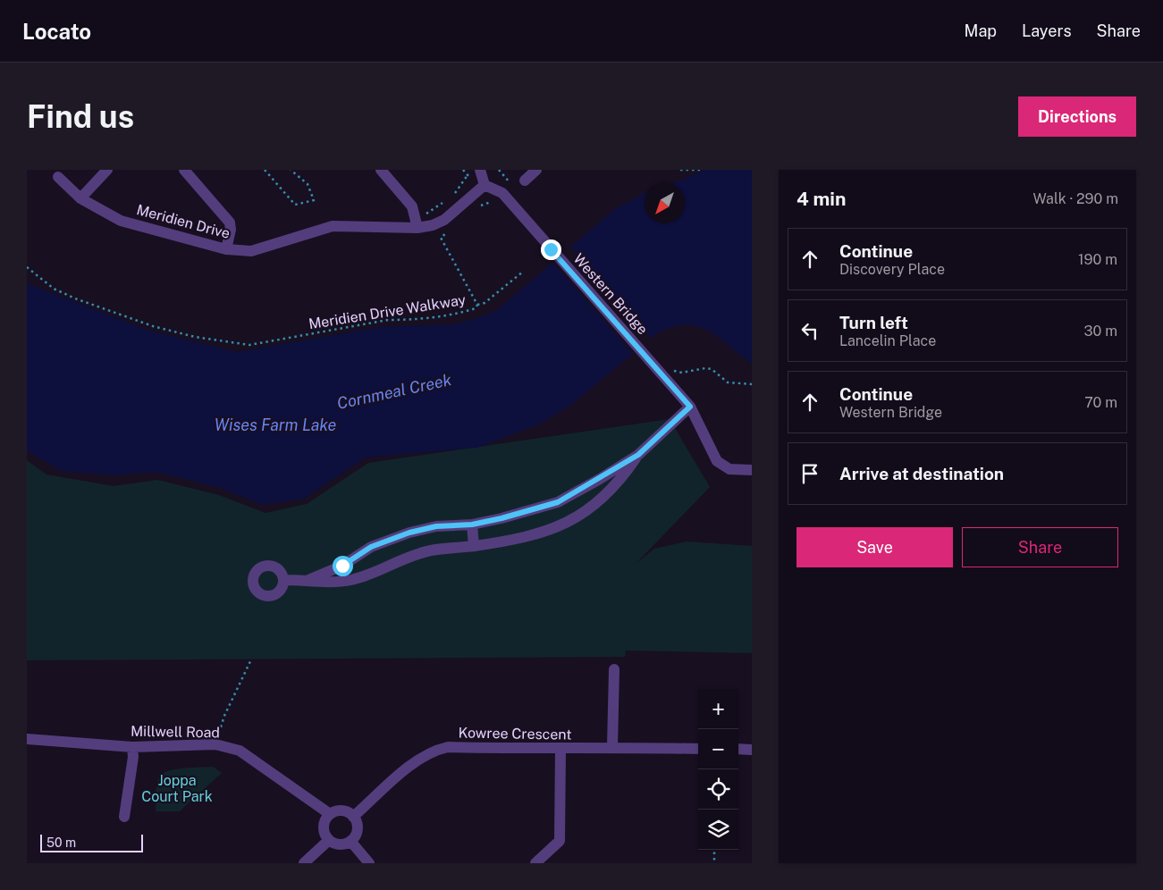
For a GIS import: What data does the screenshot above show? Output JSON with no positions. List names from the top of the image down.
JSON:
{
  "streets": {
    "street": [
      "Meridien Drive",
      "Western Bridge",
      "Millwell Road",
      "Kowree Crescent"
    ],
    "path": ["Meridien Drive Walkway"]
  },
  "crossings": [
    ["Millwell Road", "Kowree Crescent"]
  ],
  "water": ["Cornmeal Creek", "Wises Farm Lake"],
  "parks": ["Joppa Court Park"],
  "scale_bar": "50 m",
  "north": "bottom left",
  "page": {
    "header": "Locato",
    "nav": ["Map", "Layers", "Share"],
    "buttons": [
      "Directions",
      ["Save", "Share"]
    ],
    "title": "Find us",
    "heading": ["4 min", "Walk · 290 m"],
    "list": [
      ["Continue", "Discovery Place", "190 m"],
      ["Turn left", "Lancelin Place", "30 m"],
      ["Continue", "Western Bridge", "70 m"],
      "Arrive at destination"
    ],
    "map_buttons": ["+", "−"],
    "scale": "50 m"
  }
}
